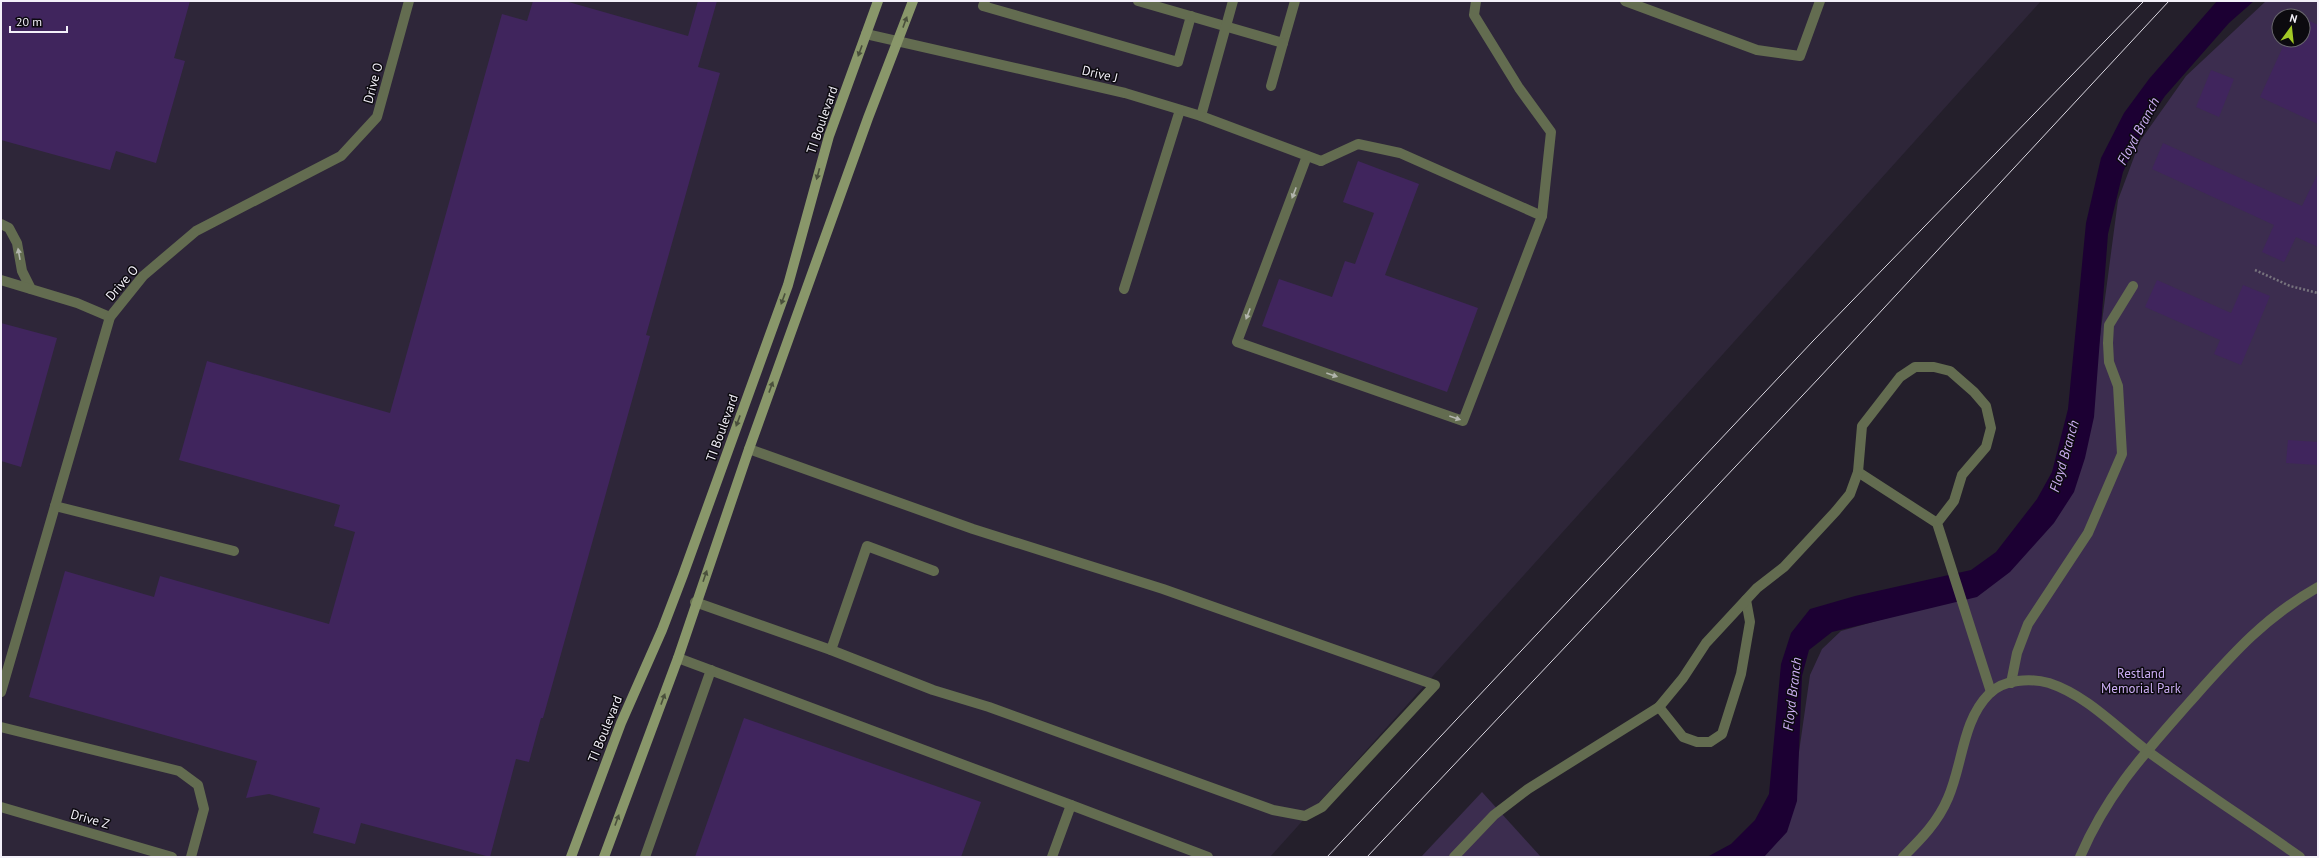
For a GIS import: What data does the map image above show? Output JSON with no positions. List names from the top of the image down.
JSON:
{
  "streets": {
    "street": [
      "Drive J",
      "Drive O",
      "TI Boulevard",
      "Drive Z"
    ]
  },
  "crossings": [
    ["Drive J", "TI Boulevard"]
  ],
  "water": ["Floyd Branch"],
  "parks": ["Restland Memorial Park"],
  "scale_bar": "20 m",
  "north": "top"
}
